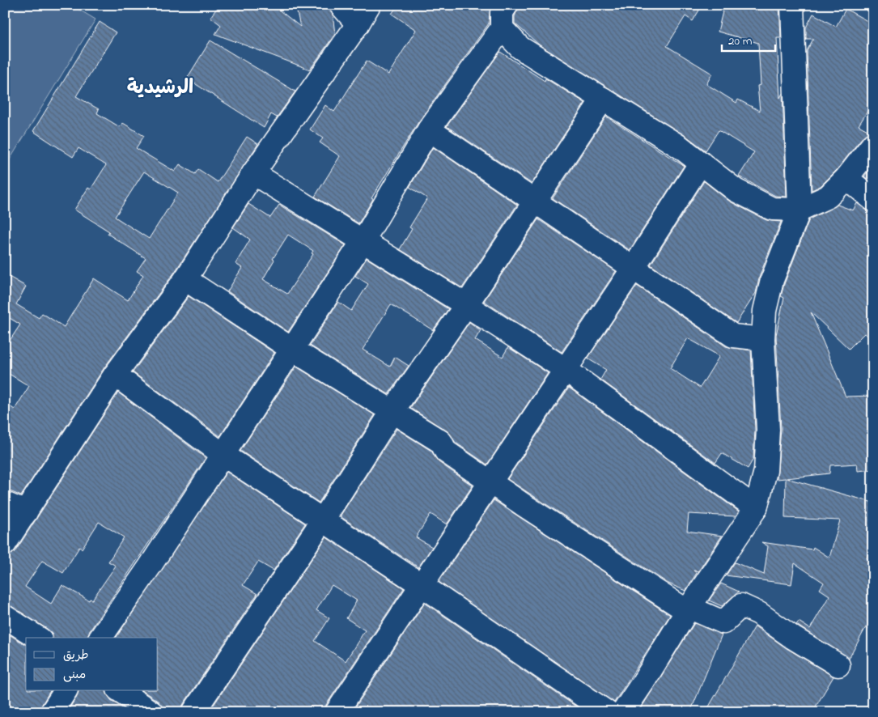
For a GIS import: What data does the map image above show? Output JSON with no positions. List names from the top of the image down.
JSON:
{
  "districts": ["الرشيدية"],
  "legend": ["طريق", "مبنى"],
  "scale_bar": "20 m"
}
